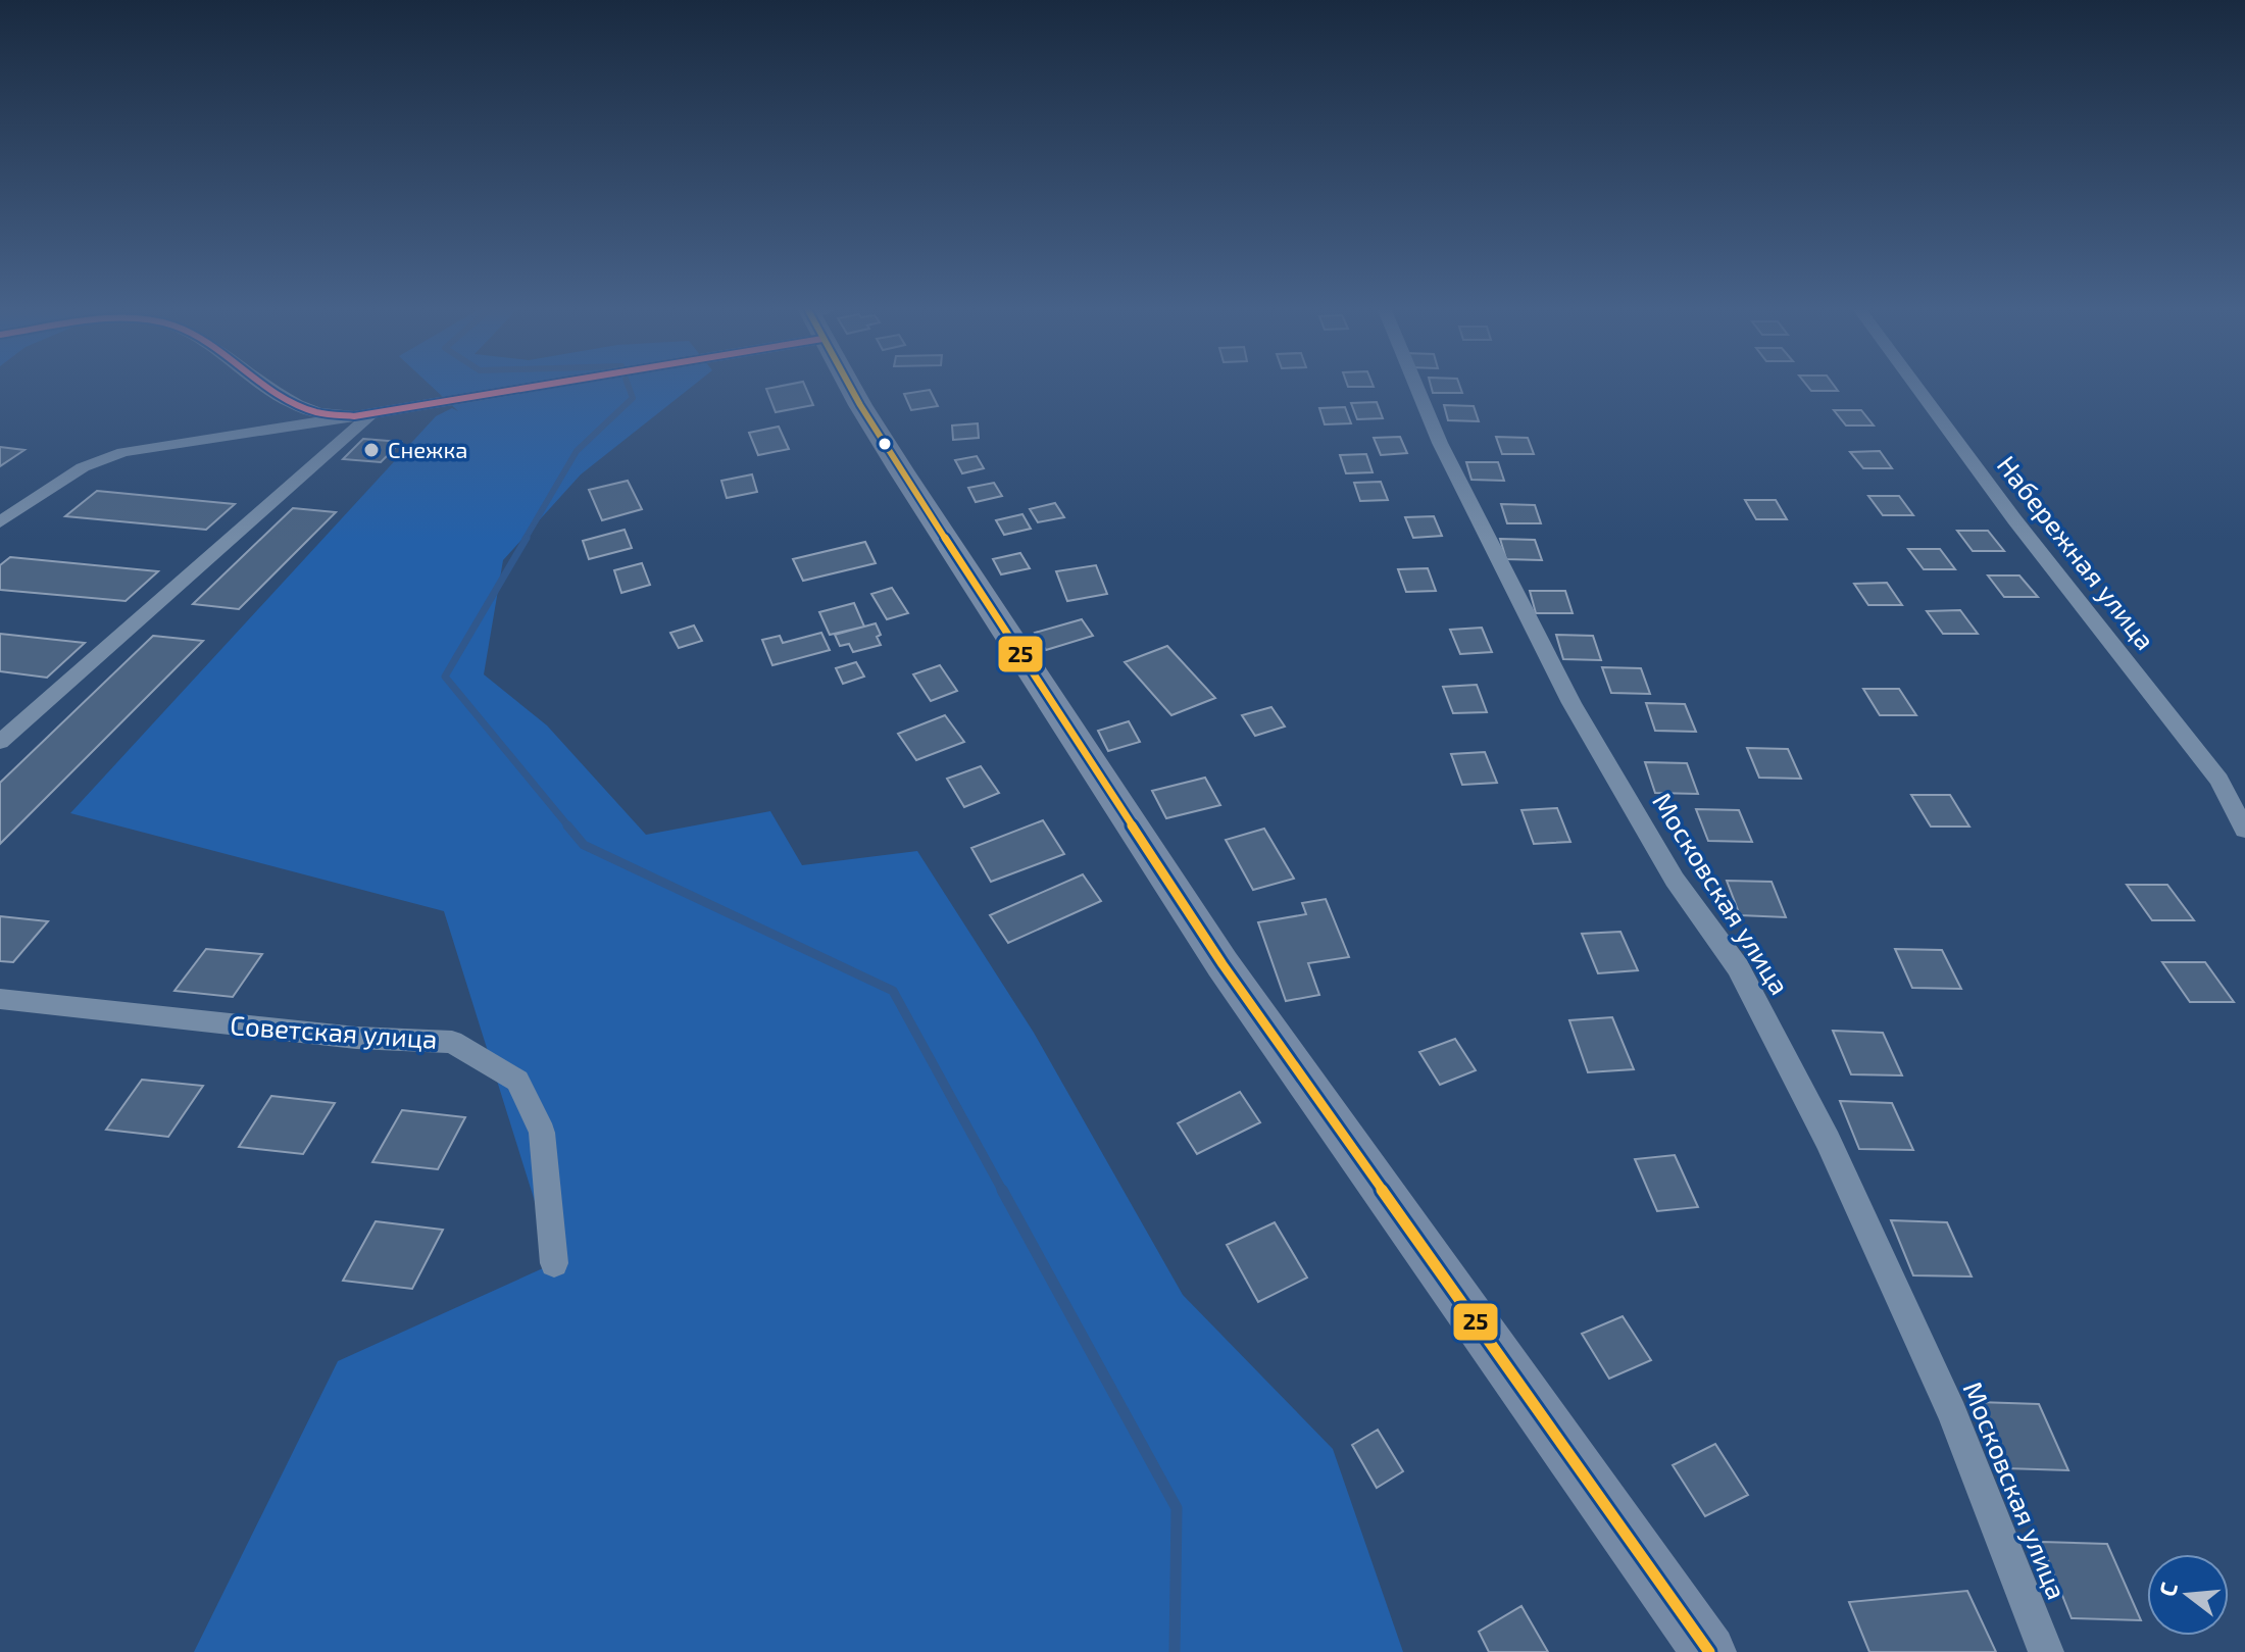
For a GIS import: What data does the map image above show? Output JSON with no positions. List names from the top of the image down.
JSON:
{
  "streets": {
    "street": ["Набережная улица", "Московская улица", "Советская улица"]
  },
  "places": ["Снежка"],
  "lines": ["transit line 25"],
  "north": "left"
}
